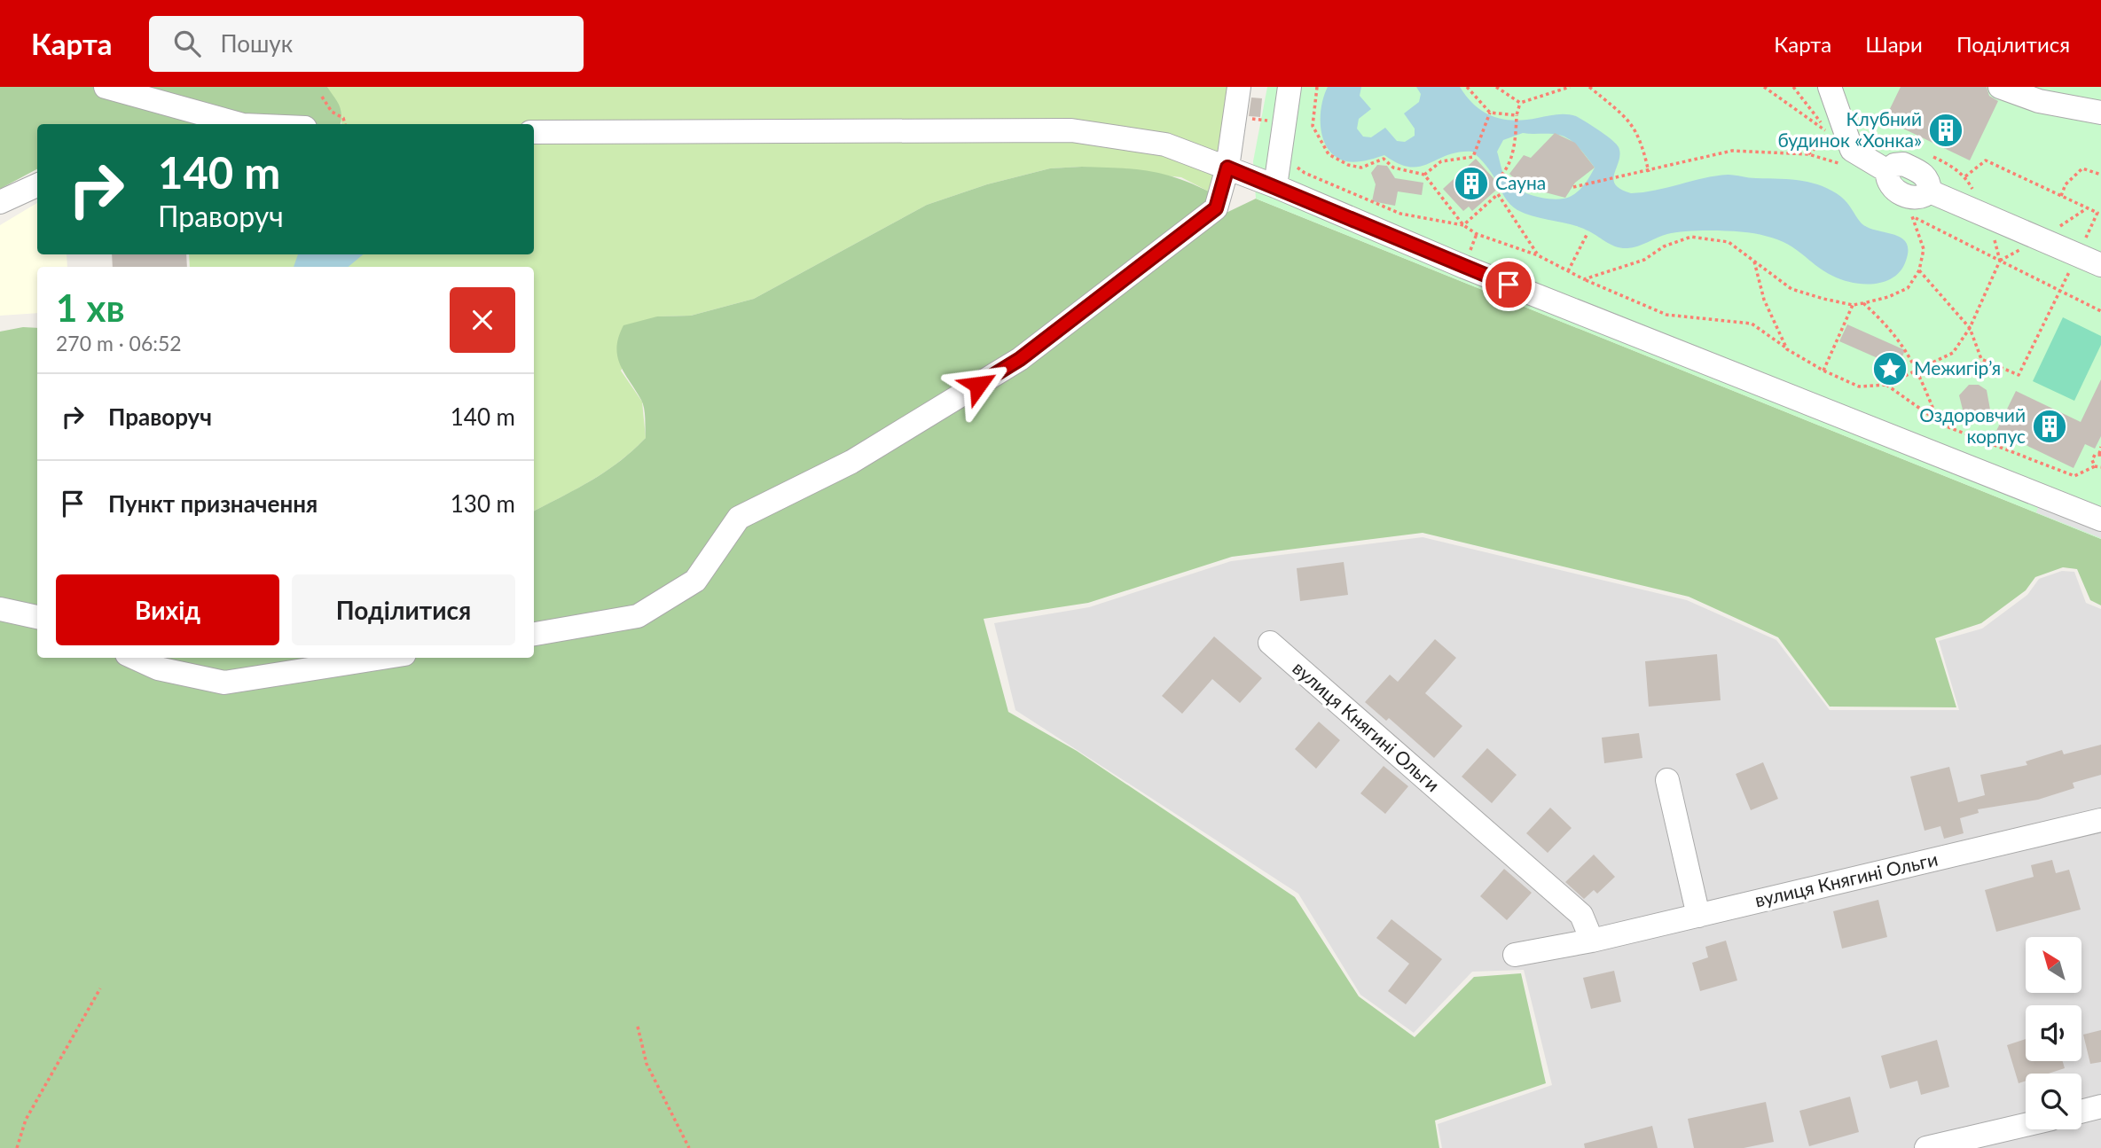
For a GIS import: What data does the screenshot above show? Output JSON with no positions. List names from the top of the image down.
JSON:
{
  "streets": {
    "street": ["вулиця Княгині Ольги"]
  },
  "places": {
    "building": ["Клубний будинок «Хонка»", "Сауна", "Оздоровчий корпус"],
    "place": ["Межигір’я"]
  },
  "north": "top left",
  "page": {
    "header": "Карта",
    "search": "Пошук",
    "nav": ["Карта", "Шари", "Поділитися"],
    "turn": ["140 m", "Праворуч"],
    "heading": ["1 хв", "270 m · 06:52"],
    "list": [
      {
        "name": "Праворуч",
        "value": "140 m"
      },
      {
        "name": "Пункт призначення",
        "value": "130 m"
      }
    ],
    "buttons": ["Вихід", "Поділитися"]
  }
}
